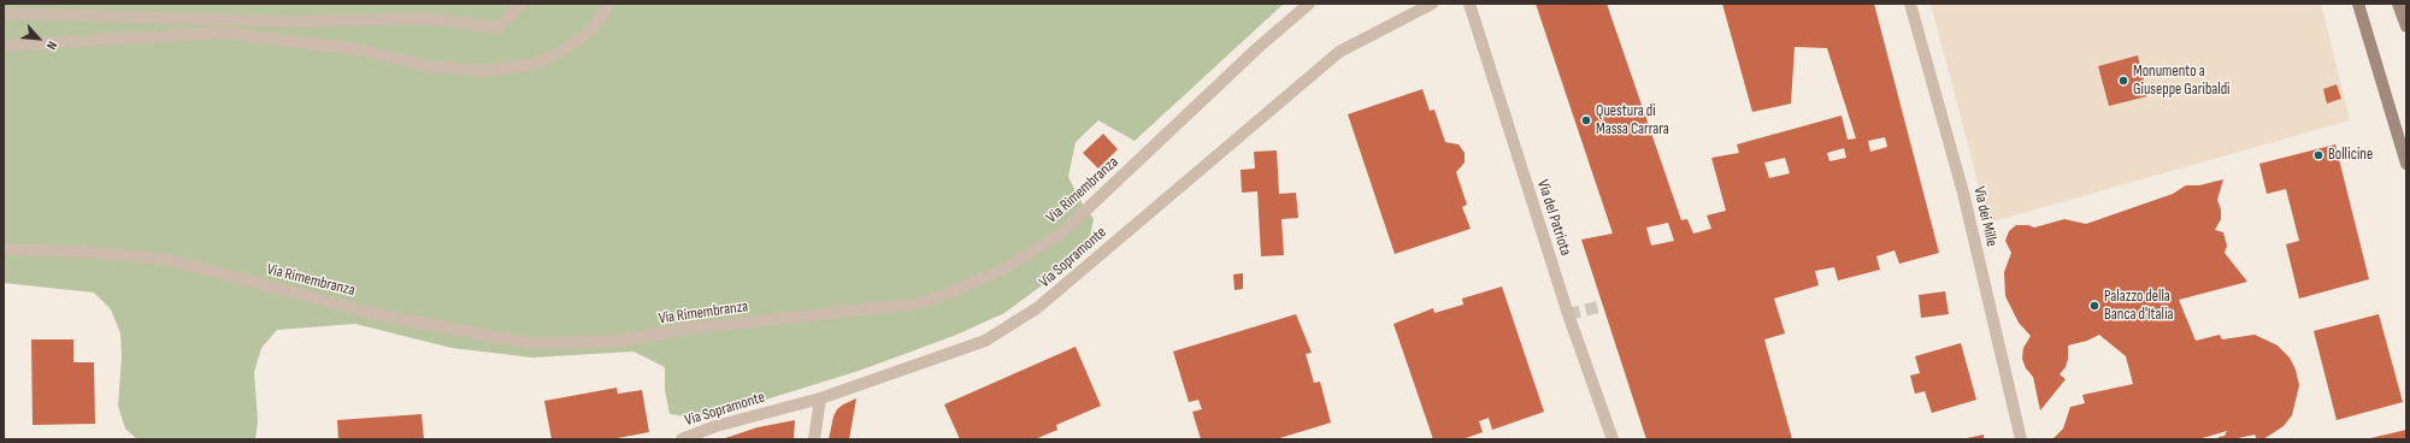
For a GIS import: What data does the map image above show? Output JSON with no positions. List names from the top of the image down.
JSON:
{
  "streets": {
    "street": [
      "Via Rimembranza",
      "Via dei Mille",
      "Via del Patriota",
      "Via Sopramonte"
    ]
  },
  "places": [
    "Monumento a Giuseppe Garibaldi",
    "Questura di Massa Carrara",
    "Bollicine",
    "Palazzo della Banca d'Italia"
  ],
  "north": "bottom right"
}
